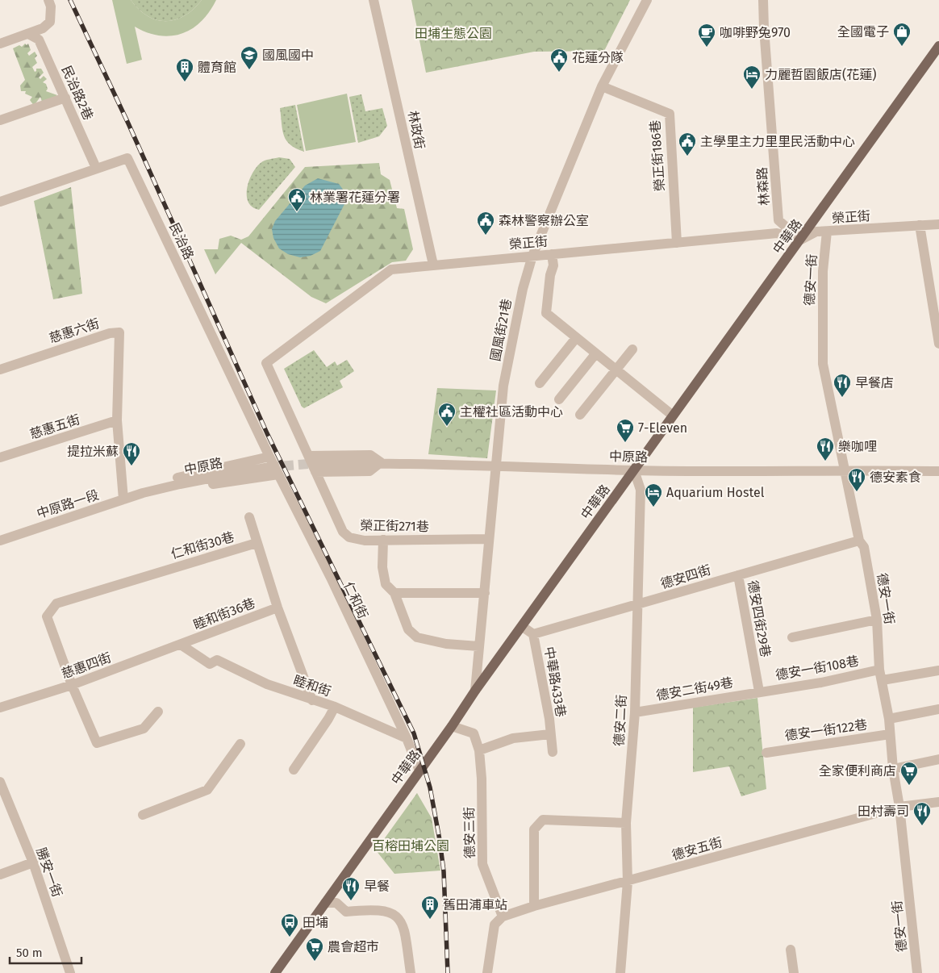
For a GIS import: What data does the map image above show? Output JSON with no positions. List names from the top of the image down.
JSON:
{
  "streets": {
    "main road": ["中華路"],
    "street": [
      "民治路2巷",
      "林政街",
      "榮正街186巷",
      "林森路",
      "榮正街",
      "民治路",
      "德安一街",
      "國風街21巷",
      "慈惠六街",
      "慈惠五街",
      "中原路",
      "中原路一段",
      "榮正街271巷",
      "仁和街30巷",
      "德安四街",
      "仁和街",
      "睦和街36巷",
      "德安四街29巷",
      "慈惠四街",
      "德安一街108巷",
      "中華路433巷",
      "睦和街",
      "德安二街49巷",
      "德安二街",
      "德安一街122巷",
      "德安三街",
      "德安五街",
      "勝安一街"
    ]
  },
  "crossings": [
    ["民治路2巷", "民治路"],
    ["林政街", "榮正街"],
    ["榮正街186巷", "榮正街"],
    ["榮正街186巷", "國風街21巷"],
    ["林森路", "榮正街"],
    ["林森路", "中華路"],
    ["榮正街", "中華路"],
    ["榮正街", "德安一街"],
    ["榮正街", "國風街21巷"],
    ["榮正街", "中原路"],
    ["榮正街", "榮正街271巷"],
    ["中華路", "國風街21巷"],
    ["中華路", "中原路"],
    ["中華路", "德安二街"],
    ["中華路", "德安三街"],
    ["民治路", "中原路"],
    ["民治路", "仁和街"],
    ["德安一街", "中原路"],
    ["德安一街", "德安四街"],
    ["德安一街", "德安一街108巷"],
    ["德安一街", "德安一街122巷"],
    ["德安一街", "德安五街"],
    ["國風街21巷", "中原路"],
    ["國風街21巷", "榮正街271巷"],
    ["慈惠六街", "慈惠五街"],
    ["中原路", "中原路一段"],
    ["中原路", "榮正街271巷"],
    ["中原路", "仁和街"],
    ["中原路", "德安二街"],
    ["仁和街30巷", "慈惠四街"],
    ["德安四街", "德安四街29巷"],
    ["德安四街", "中華路433巷"],
    ["德安四街", "德安二街"],
    ["仁和街", "睦和街"],
    ["睦和街36巷", "慈惠四街"],
    ["睦和街36巷", "睦和街"],
    ["德安四街29巷", "德安一街108巷"],
    ["德安四街29巷", "德安二街49巷"],
    ["慈惠四街", "睦和街"],
    ["德安一街108巷", "德安二街49巷"],
    ["中華路433巷", "德安三街"],
    ["德安二街49巷", "德安二街"],
    ["德安二街", "德安五街"],
    ["德安三街", "德安五街"]
  ],
  "parks": ["田埔生態公園", "百榕田埔公園"],
  "places": {
    "shop": ["全國電子"],
    "cafe": ["咖啡野兔970"],
    "school or university": ["國風國中"],
    "public building": [
      "花蓮分隊",
      "主學里主力里里民活動中心",
      "林業署花蓮分署",
      "森林警察辦公室",
      "主權社區活動中心"
    ],
    "building": ["體育館", "舊田浦車站"],
    "hotel": ["力麗哲園飯店(花蓮)", "Aquarium Hostel"],
    "restaurant": [
      "早餐店",
      "樂咖哩",
      "提拉米蘇",
      "德安素食",
      "田村壽司",
      "早餐"
    ],
    "supermarket": ["7-Eleven", "全家便利商店", "農會超市"],
    "bus stop": ["田埔"]
  },
  "scale_bar": "50 m"
}
